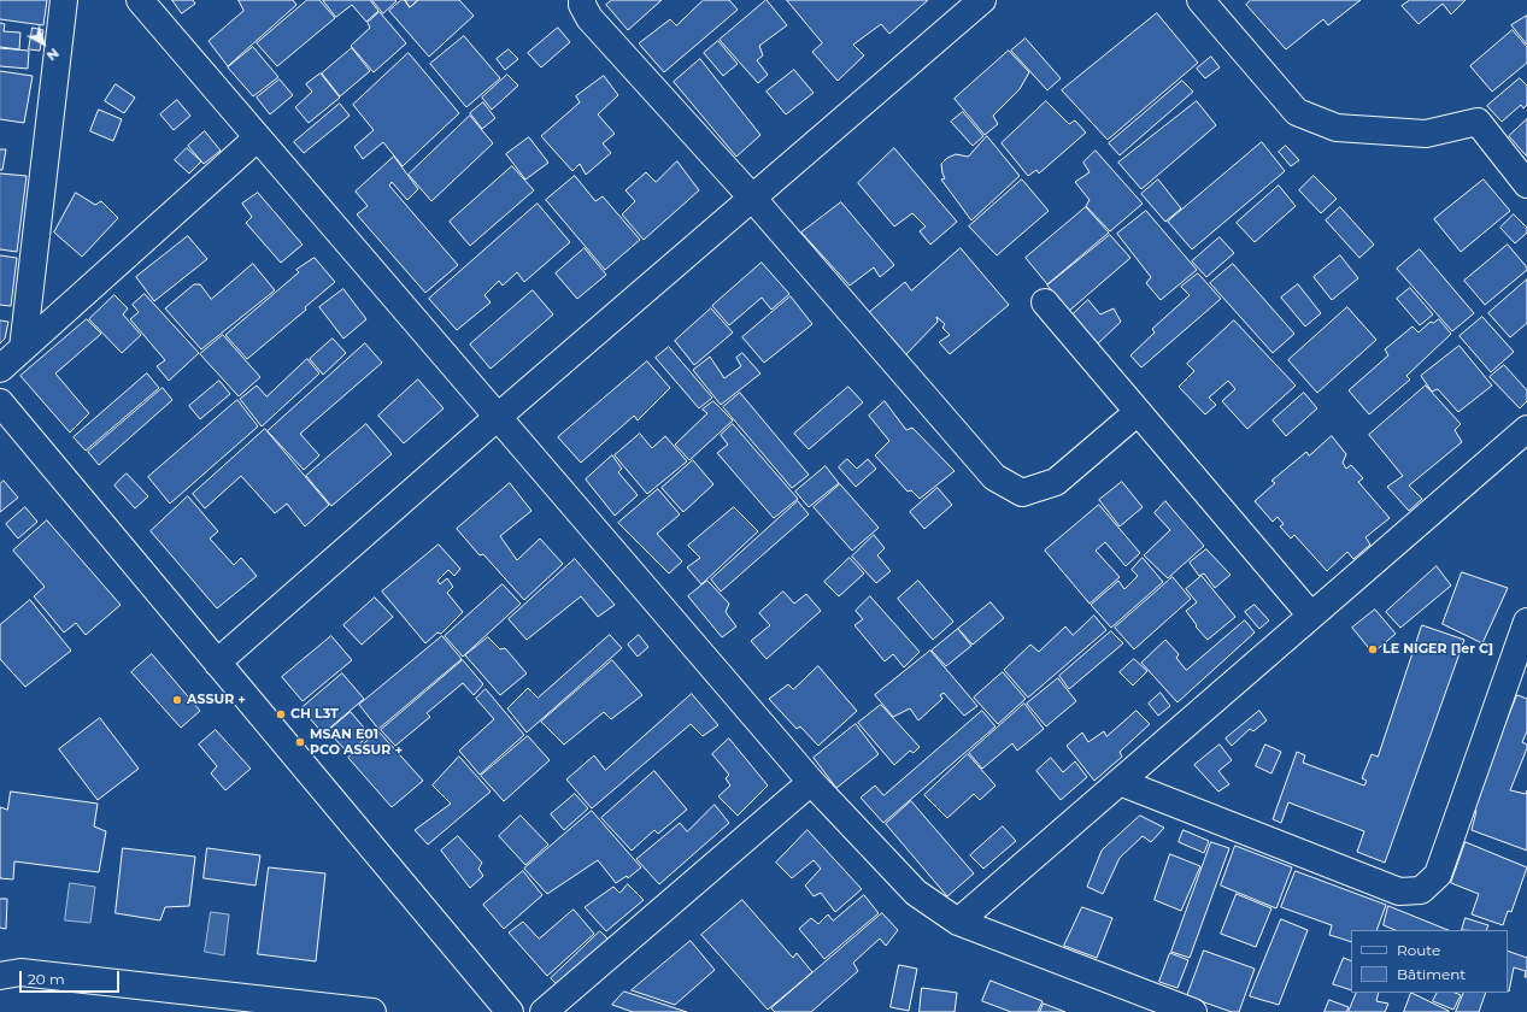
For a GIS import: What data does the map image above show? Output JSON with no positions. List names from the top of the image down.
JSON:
{
  "places": [
    "LE NIGER [1er C]",
    "ASSUR +",
    "CH L3T",
    "MSAN E01 PCO ASSUR +"
  ],
  "legend": ["Route", "Bâtiment"],
  "scale_bar": "20 m",
  "north": "bottom right"
}
